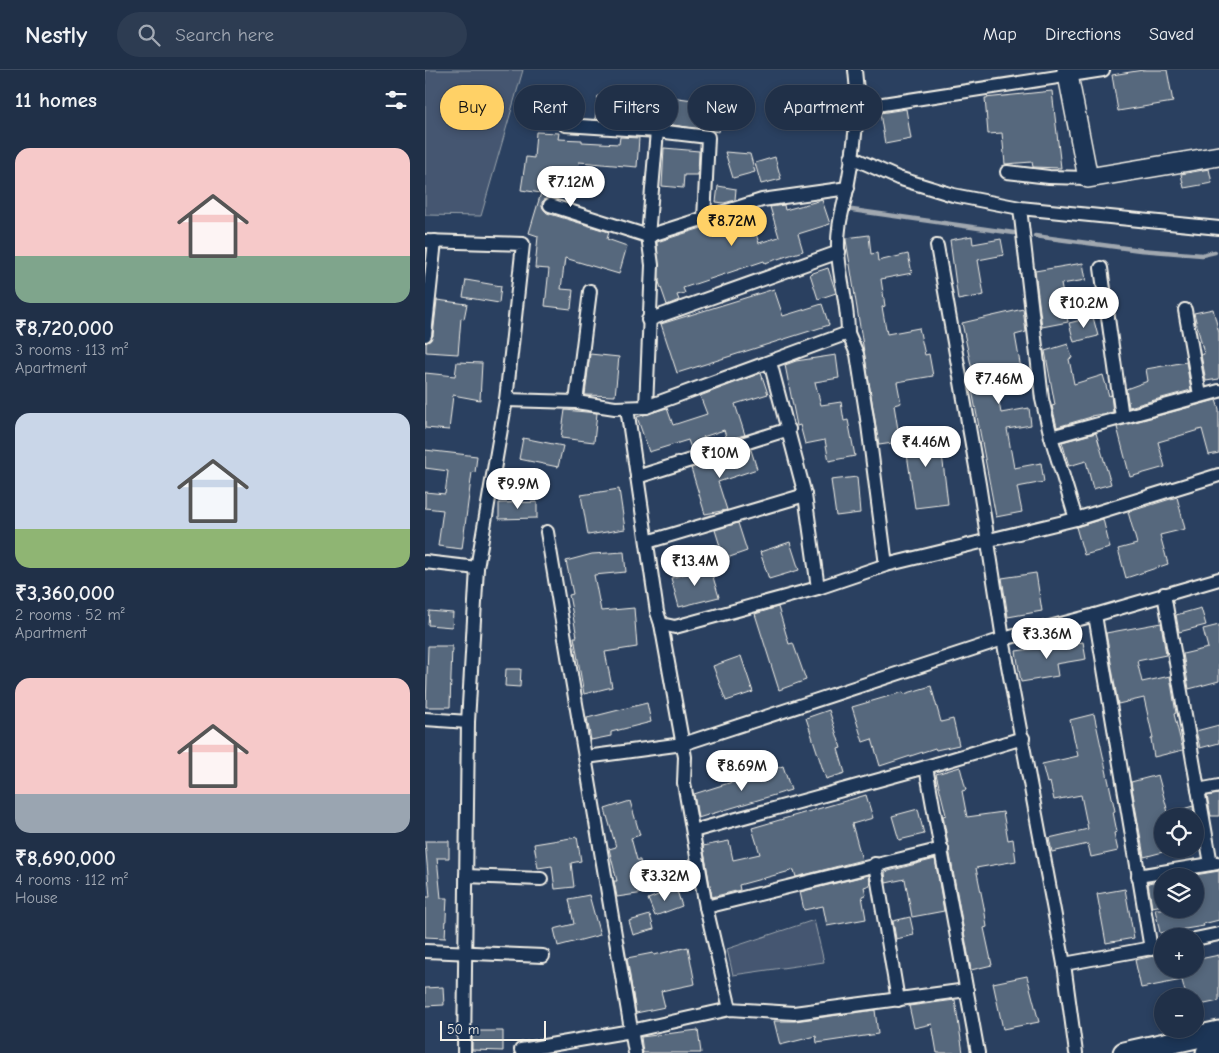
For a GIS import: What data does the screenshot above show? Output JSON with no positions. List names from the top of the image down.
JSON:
{
  "scale_bar": "50 m",
  "page": {
    "header": "Nestly",
    "search": "Search here",
    "nav": ["Map", "Directions", "Saved"],
    "heading": "11 homes",
    "chip": [
      "Buy",
      "Rent",
      "Filters",
      "New",
      "Apartment"
    ],
    "list": [
      {
        "name": "₹8,720,000",
        "note": "3 rooms · 113 m² · Apartment"
      },
      {
        "name": "₹3,360,000",
        "note": "2 rooms · 52 m² · Apartment"
      },
      {
        "name": "₹8,690,000",
        "note": "4 rooms · 112 m² · House"
      }
    ],
    "price": [
      "₹7.12M",
      "₹8.72M",
      "₹10.2M",
      "₹7.46M",
      "₹4.46M",
      "₹10M",
      "₹9.9M",
      "₹13.4M",
      "₹3.36M",
      "₹8.69M",
      "₹3.32M"
    ],
    "map_buttons": ["+", "−"],
    "scale": "50 m"
  }
}
